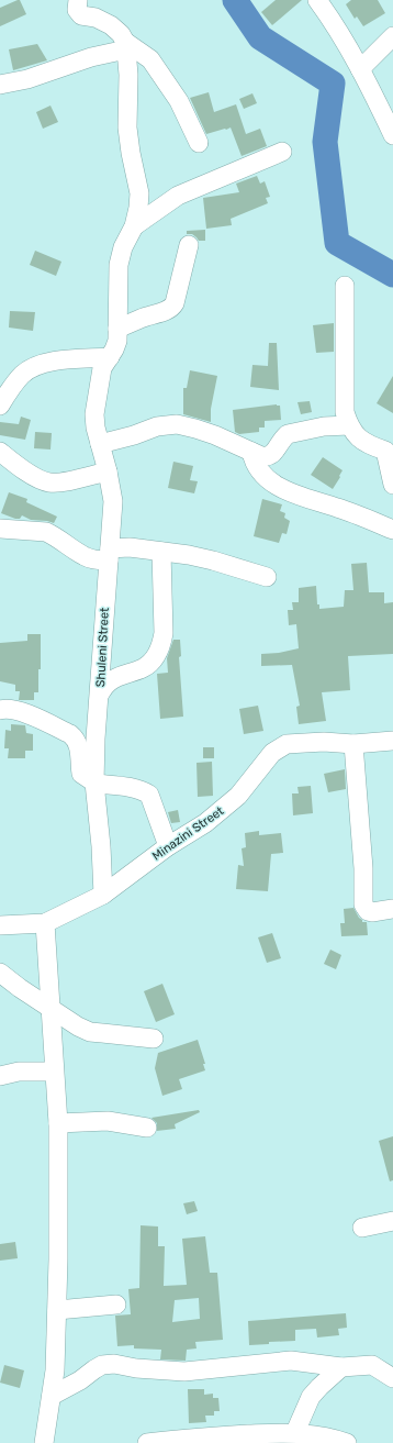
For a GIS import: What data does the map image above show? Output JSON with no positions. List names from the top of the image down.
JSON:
{
  "streets": {
    "street": ["Shuleni Street", "Minazini Street"]
  },
  "crossings": [
    ["Shuleni Street", "Minazini Street"]
  ]
}
